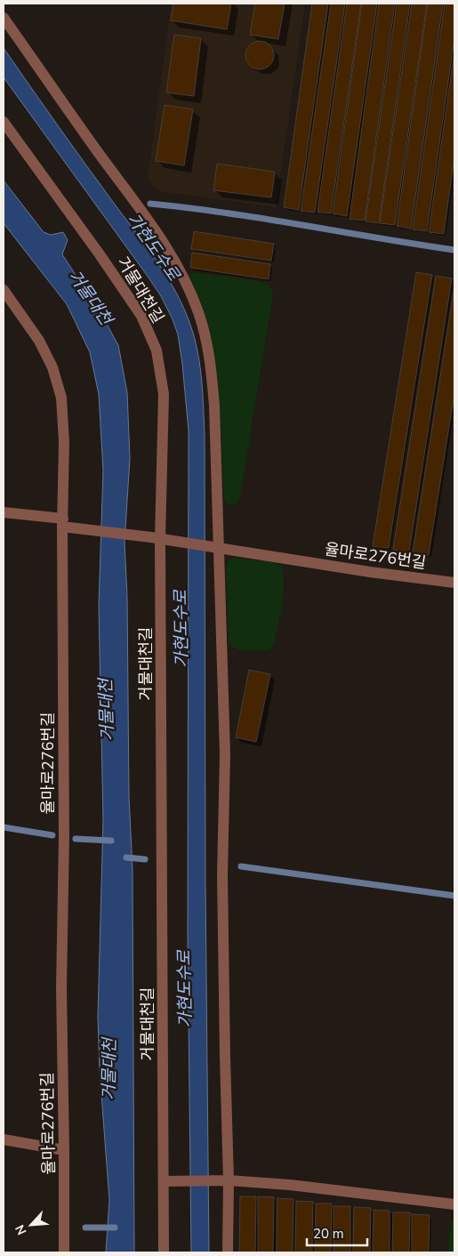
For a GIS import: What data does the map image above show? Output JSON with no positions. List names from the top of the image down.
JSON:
{
  "streets": {
    "street": ["거물대천길", "율마로276번길"]
  },
  "crossings": [
    ["거물대천길", "율마로276번길"]
  ],
  "water": ["가현도수로", "거물대천"],
  "scale_bar": "20 m",
  "north": "bottom left"
}
